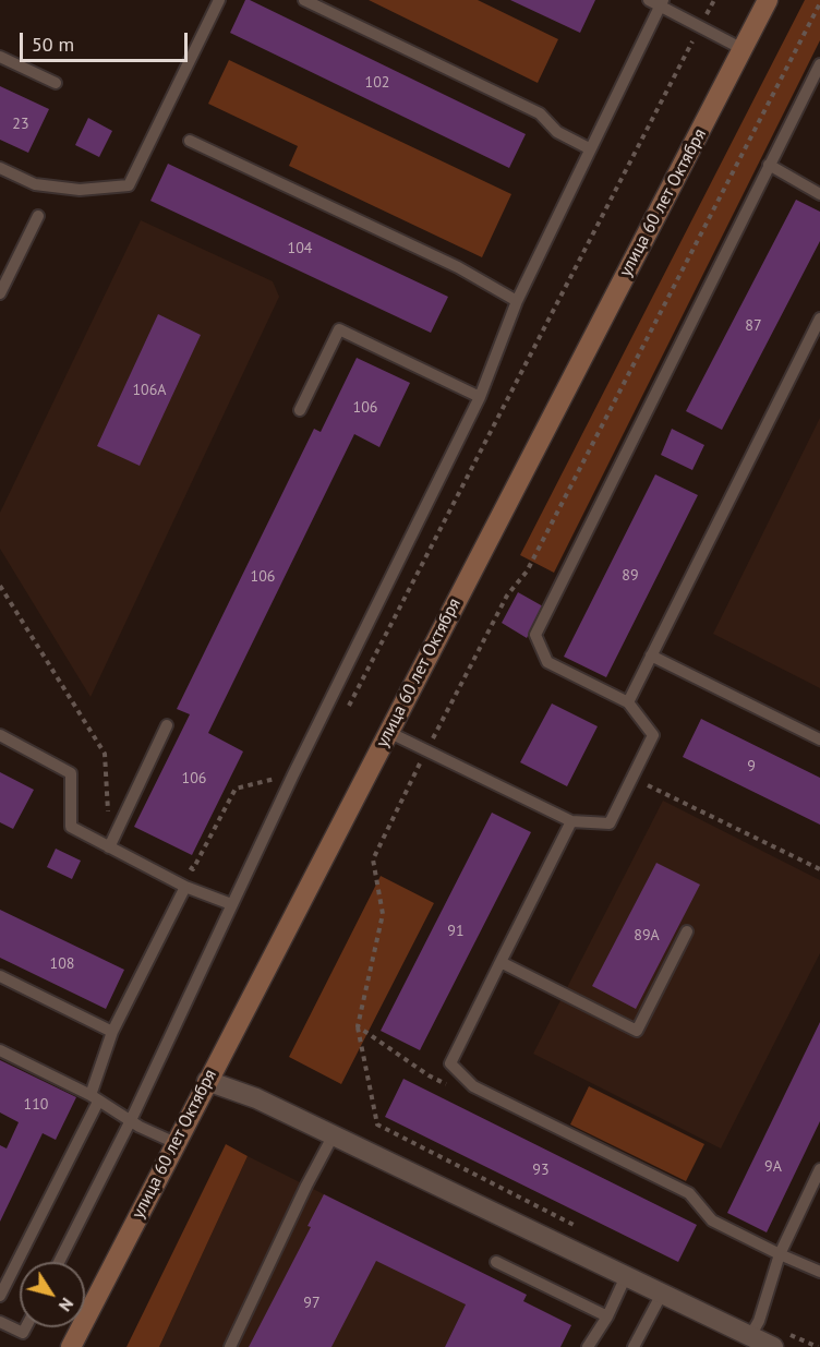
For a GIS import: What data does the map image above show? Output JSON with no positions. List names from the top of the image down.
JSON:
{
  "streets": {
    "main road": ["улица 60 лет Октября"]
  },
  "house_numbers": [
    "102",
    "23",
    "104",
    "87",
    "106А",
    "106",
    "89",
    "106",
    "9",
    "106",
    "91",
    "89А",
    "108",
    "110",
    "9А",
    "93",
    "97"
  ],
  "scale_bar": "50 m",
  "north": "bottom right"
}
